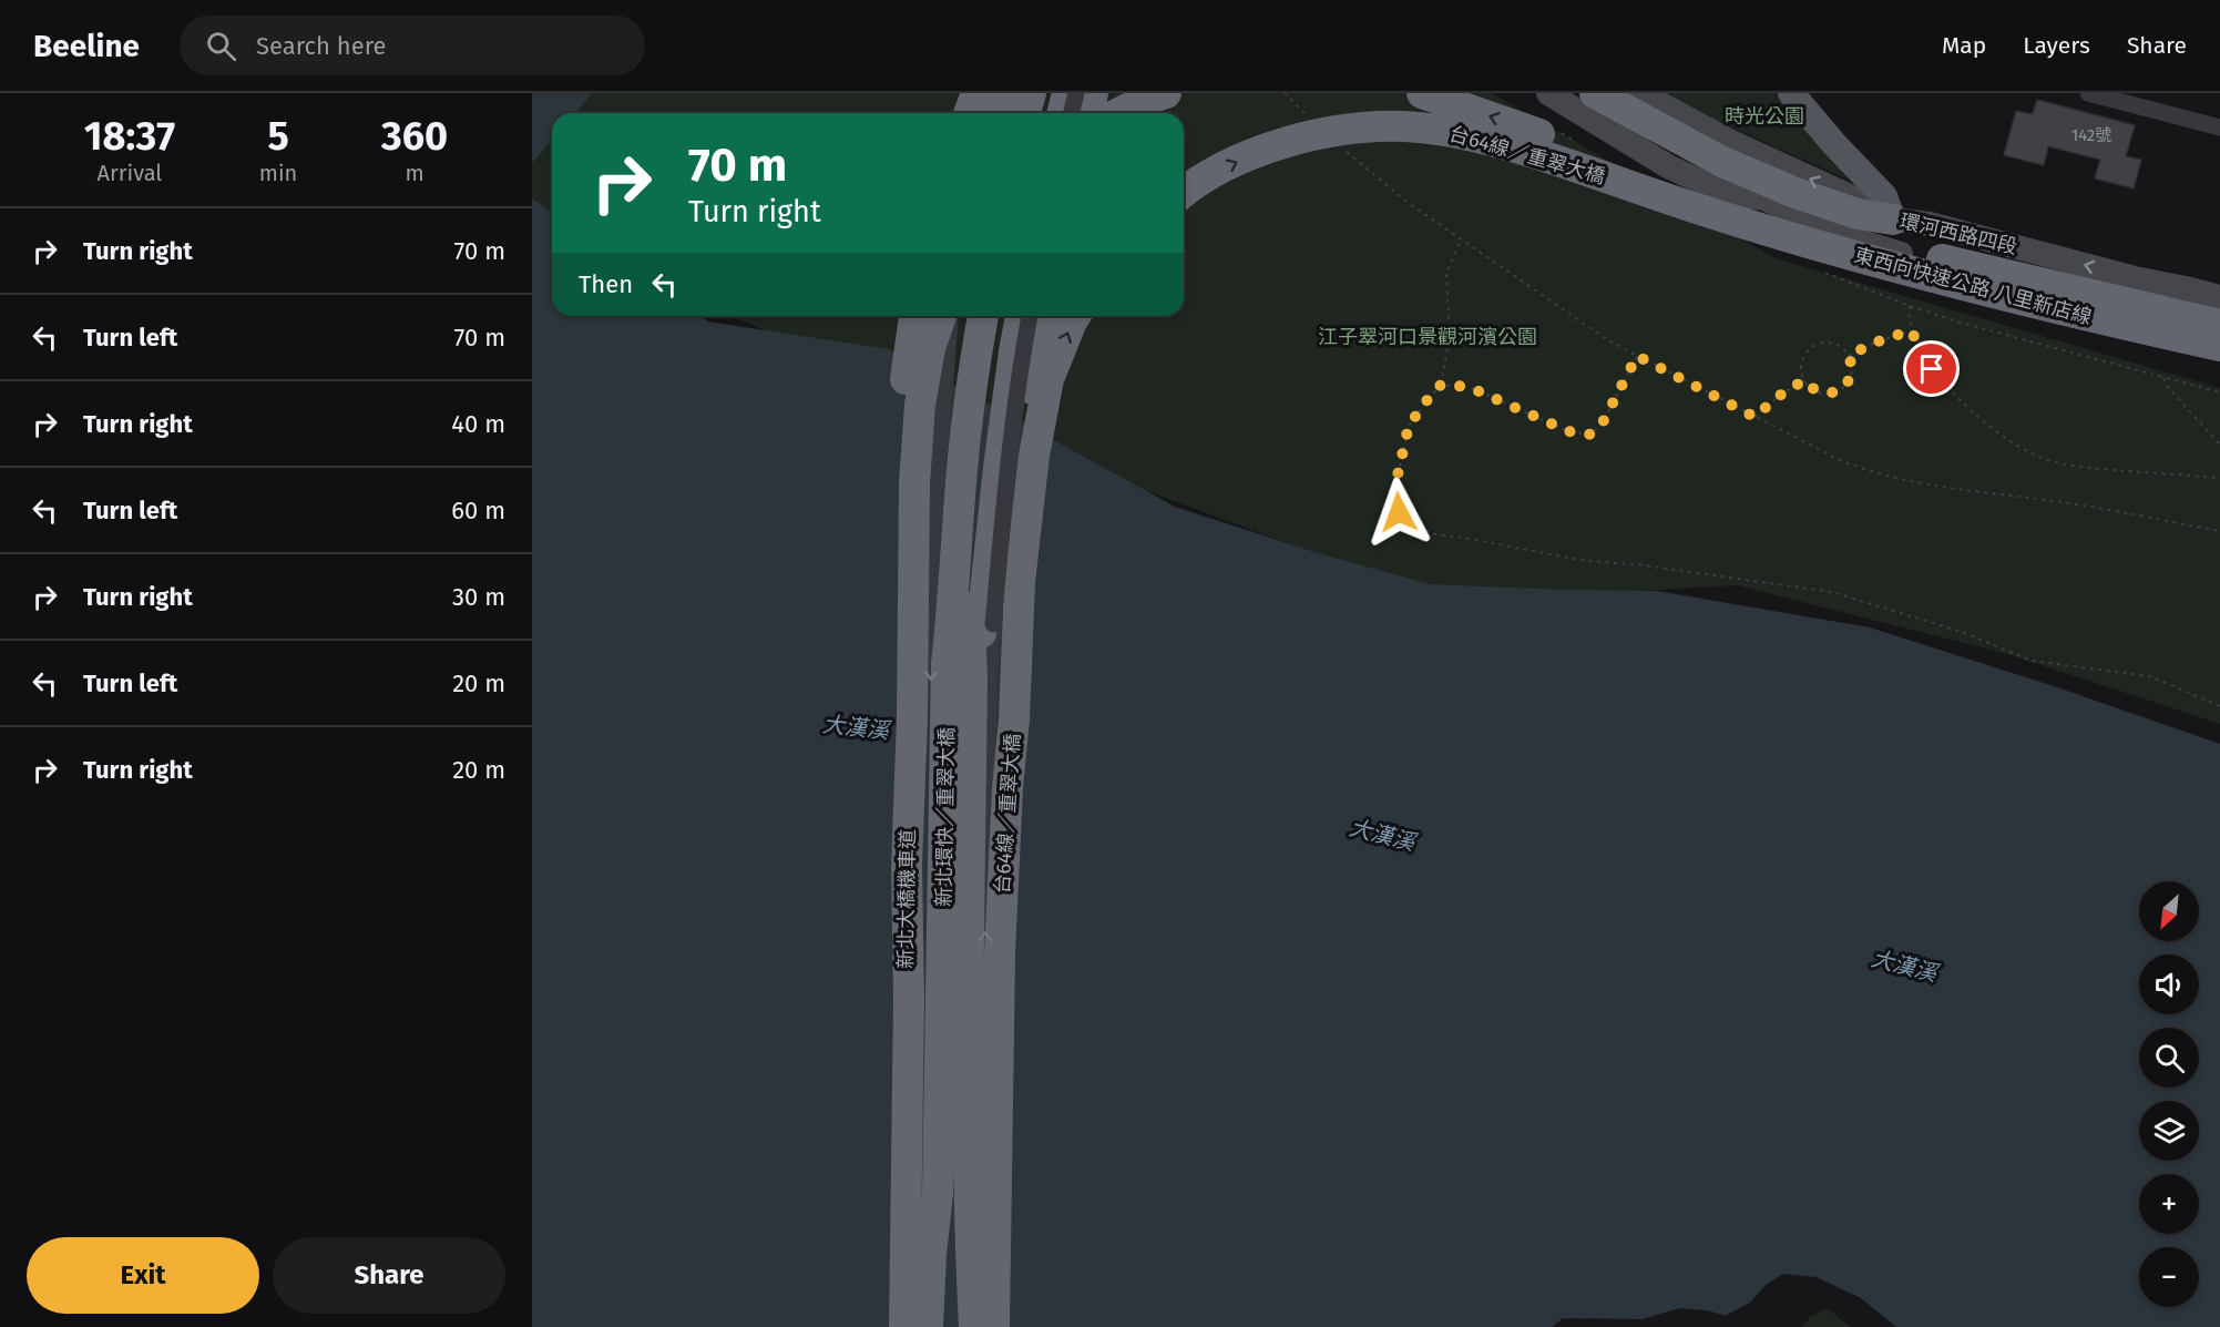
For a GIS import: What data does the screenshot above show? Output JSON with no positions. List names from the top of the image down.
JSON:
{
  "streets": {
    "highway": ["台64線／重翠大橋", "東西向快速公路 八里新店線", "新北環快／重翠大橋"],
    "main road": ["環河西路四段"],
    "street": ["新北大橋機車道"]
  },
  "crossings": [
    ["台64線／重翠大橋", "東西向快速公路 八里新店線"],
    ["環河西路四段", "東西向快速公路 八里新店線"]
  ],
  "water": ["大漢溪"],
  "parks": ["時光公園", "江子翠河口景觀河濱公園"],
  "house_numbers": ["142號"],
  "north": "bottom left",
  "page": {
    "header": "Beeline",
    "search": "Search here",
    "nav": ["Map", "Layers", "Share"],
    "eta": [
      "18:37",
      "Arrival",
      "5",
      "min",
      "360",
      "m"
    ],
    "turn": ["70 m", "Turn right"],
    "list": [
      {
        "name": "Turn right",
        "value": "70 m"
      },
      {
        "name": "Turn left",
        "value": "70 m"
      },
      {
        "name": "Turn right",
        "value": "40 m"
      },
      {
        "name": "Turn left",
        "value": "60 m"
      },
      {
        "name": "Turn right",
        "value": "30 m"
      },
      {
        "name": "Turn left",
        "value": "20 m"
      },
      {
        "name": "Turn right",
        "value": "20 m"
      }
    ],
    "then": "Then",
    "map_buttons": ["+", "−"],
    "buttons": ["Exit", "Share"]
  }
}
